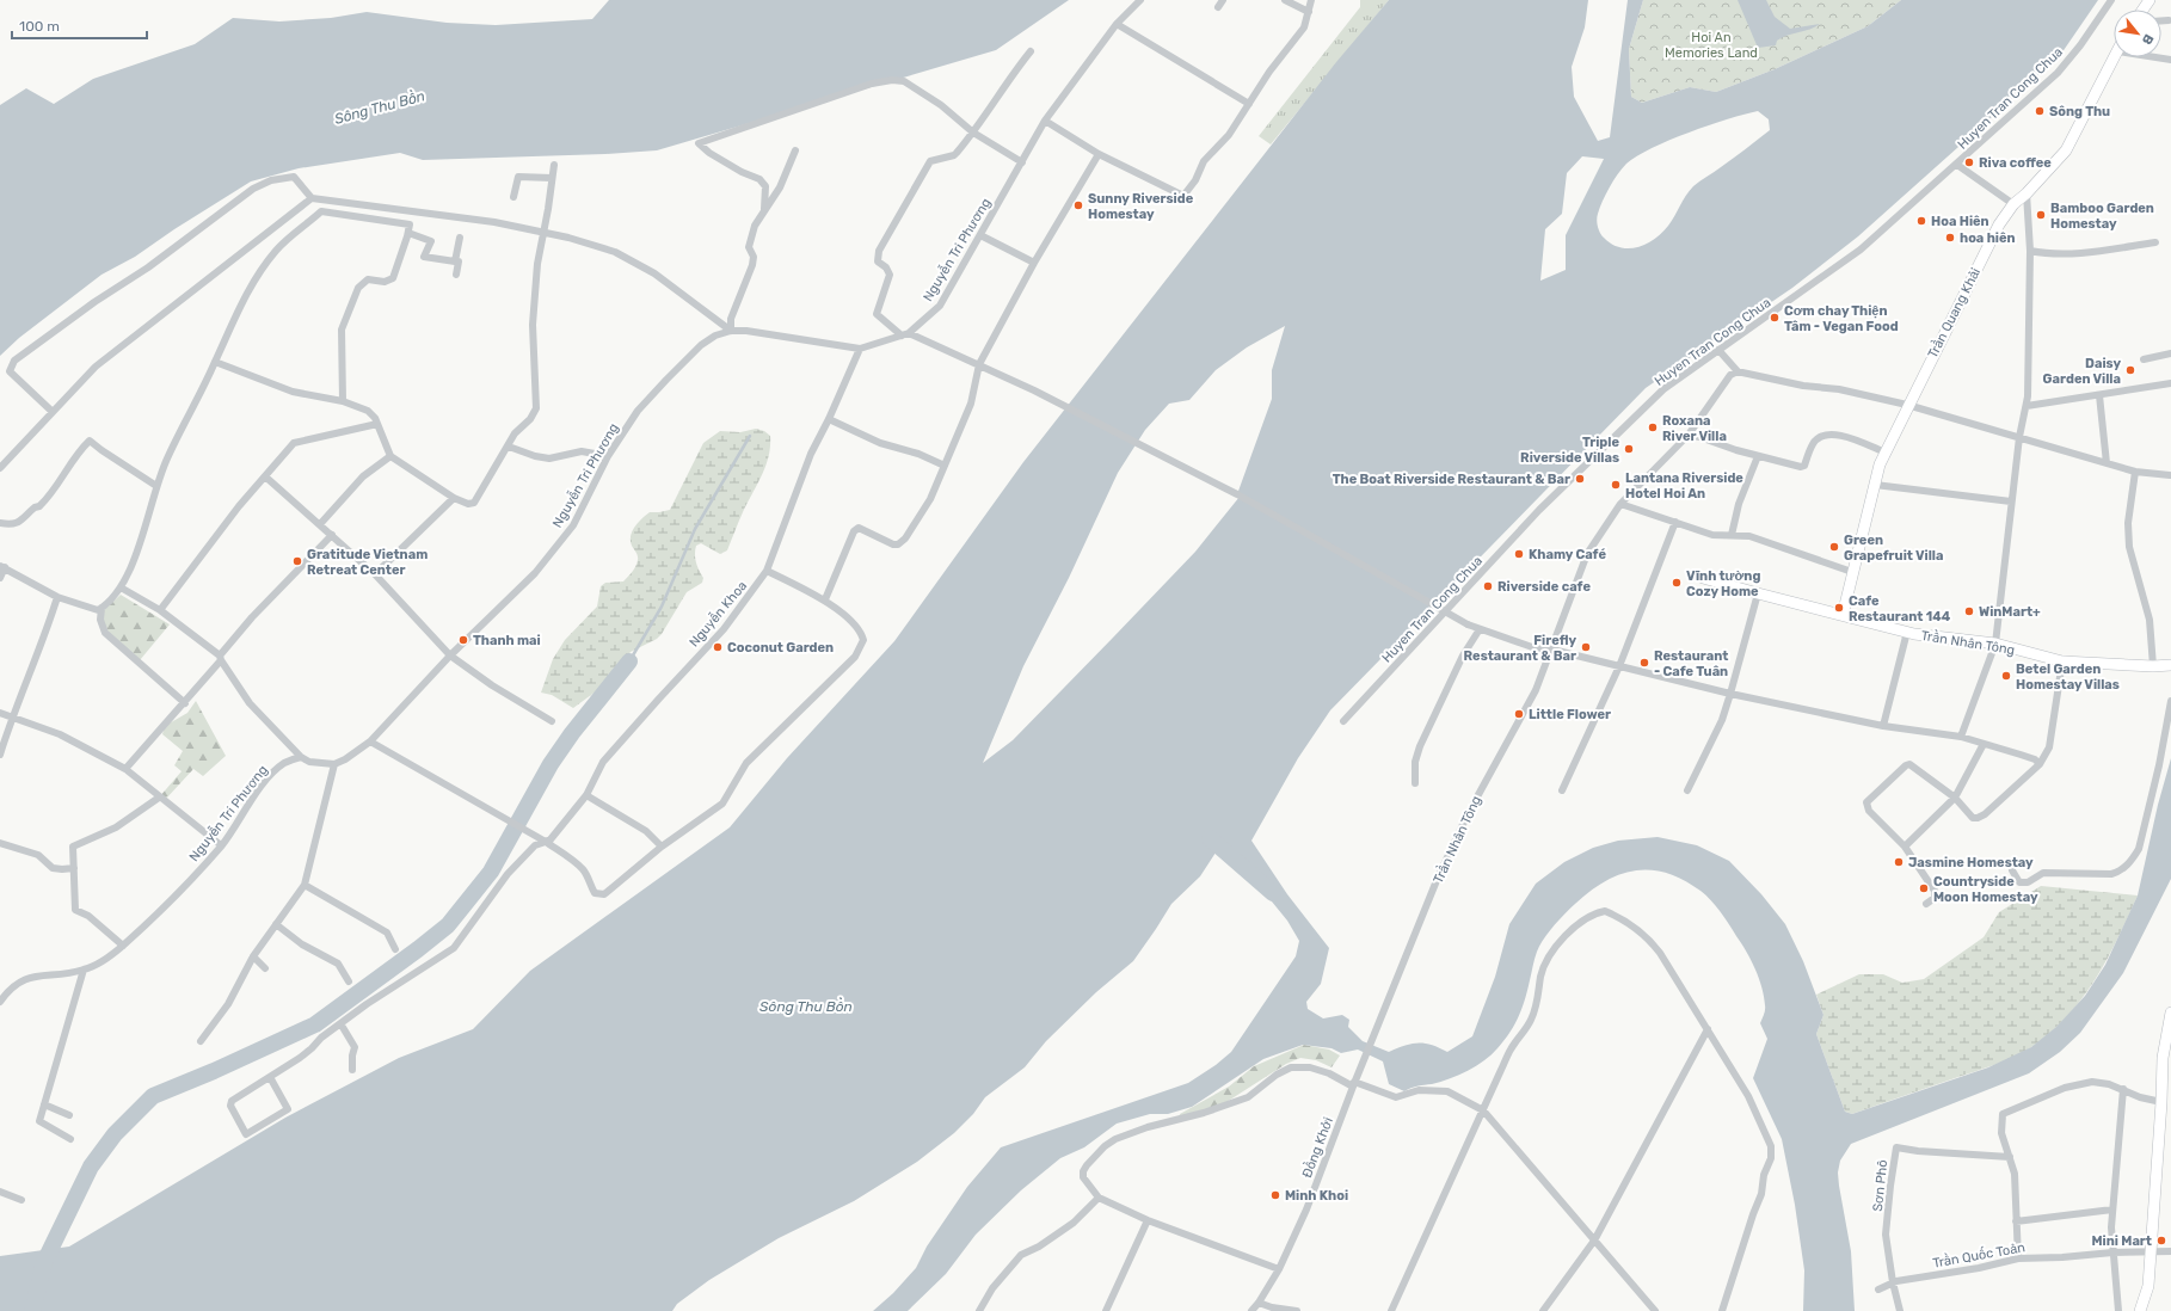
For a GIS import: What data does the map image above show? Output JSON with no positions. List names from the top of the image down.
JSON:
{
  "streets": {
    "street": [
      "Huyen Tran Cong Chua",
      "Nguyễn Tri Phương",
      "Trần Quang Khải",
      "Nguyễn Khoa",
      "Trần Nhân Tông",
      "Đồng Khởi",
      "Sơn Phô",
      "Trần Quốc Toản"
    ]
  },
  "crossings": [
    ["Nguyễn Tri Phương", "Nguyễn Khoa"],
    ["Trần Quang Khải", "Trần Nhân Tông"],
    ["Trần Nhân Tông", "Đồng Khởi"],
    ["Sơn Phô", "Trần Quốc Toản"]
  ],
  "water": ["Sông Thu Bồn"],
  "parks": ["Hoi An Memories Land"],
  "places": [
    "Sông Thu",
    "Riva coffee",
    "Sunny Riverside Homestay",
    "Bamboo Garden Homestay",
    "Hoa Hiên",
    "hoa hiên",
    "Cơm chay Thiện Tâm - Vegan Food",
    "Daisy Garden Villa",
    "Roxana River Villa",
    "Triple Riverside Villas",
    "The Boat Riverside Restaurant & Bar",
    "Lantana Riverside Hotel Hoi An",
    "Green Grapefruit Villa",
    "Khamy Café",
    "Gratitude Vietnam Retreat Center",
    "Vĩnh tường Cozy Home",
    "Riverside cafe",
    "Cafe Restaurant 144",
    "WinMart+",
    "Thanh mai",
    "Coconut Garden",
    "Firefly Restaurant & Bar",
    "Restaurant - Cafe Tuân",
    "Betel Garden Homestay Villas",
    "Little Flower",
    "Jasmine Homestay",
    "Countryside Moon Homestay",
    "Minh Khoi",
    "Mini Mart"
  ],
  "scale_bar": "100 m",
  "north": "bottom right"
}
